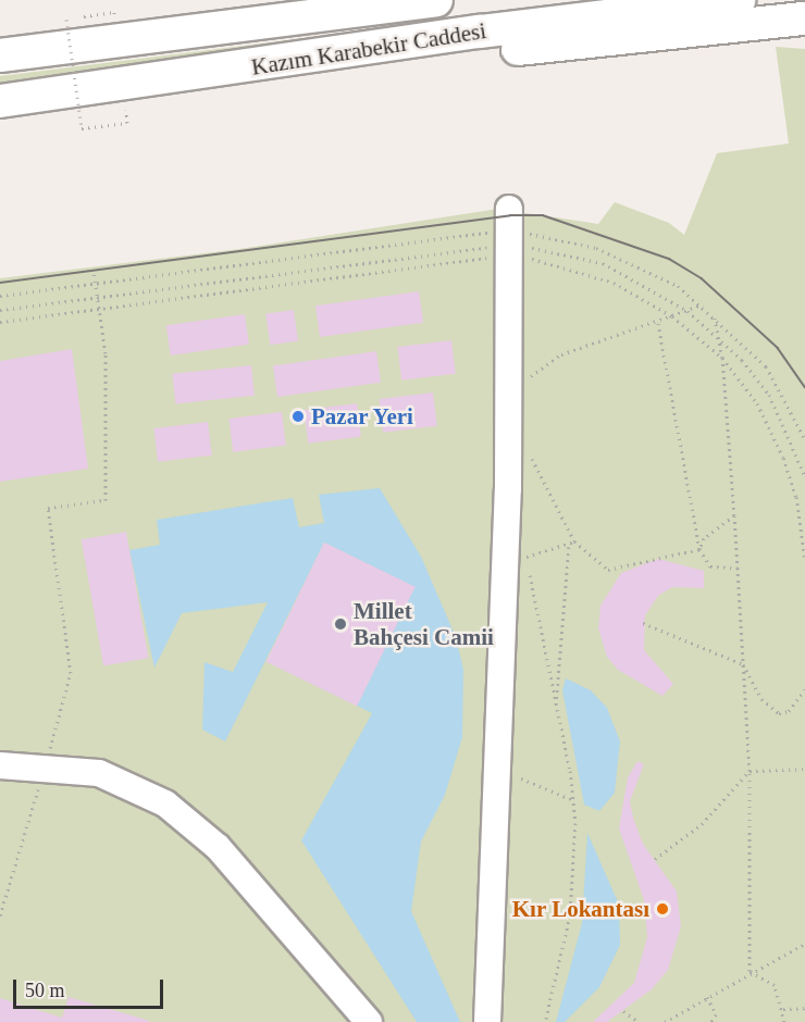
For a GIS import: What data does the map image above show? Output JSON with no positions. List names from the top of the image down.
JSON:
{
  "streets": {
    "main road": ["Kazım Karabekir Caddesi"]
  },
  "places": ["Pazar Yeri", "Millet Bahçesi Camii", "Kır Lokantası"],
  "scale_bar": "50 m"
}
